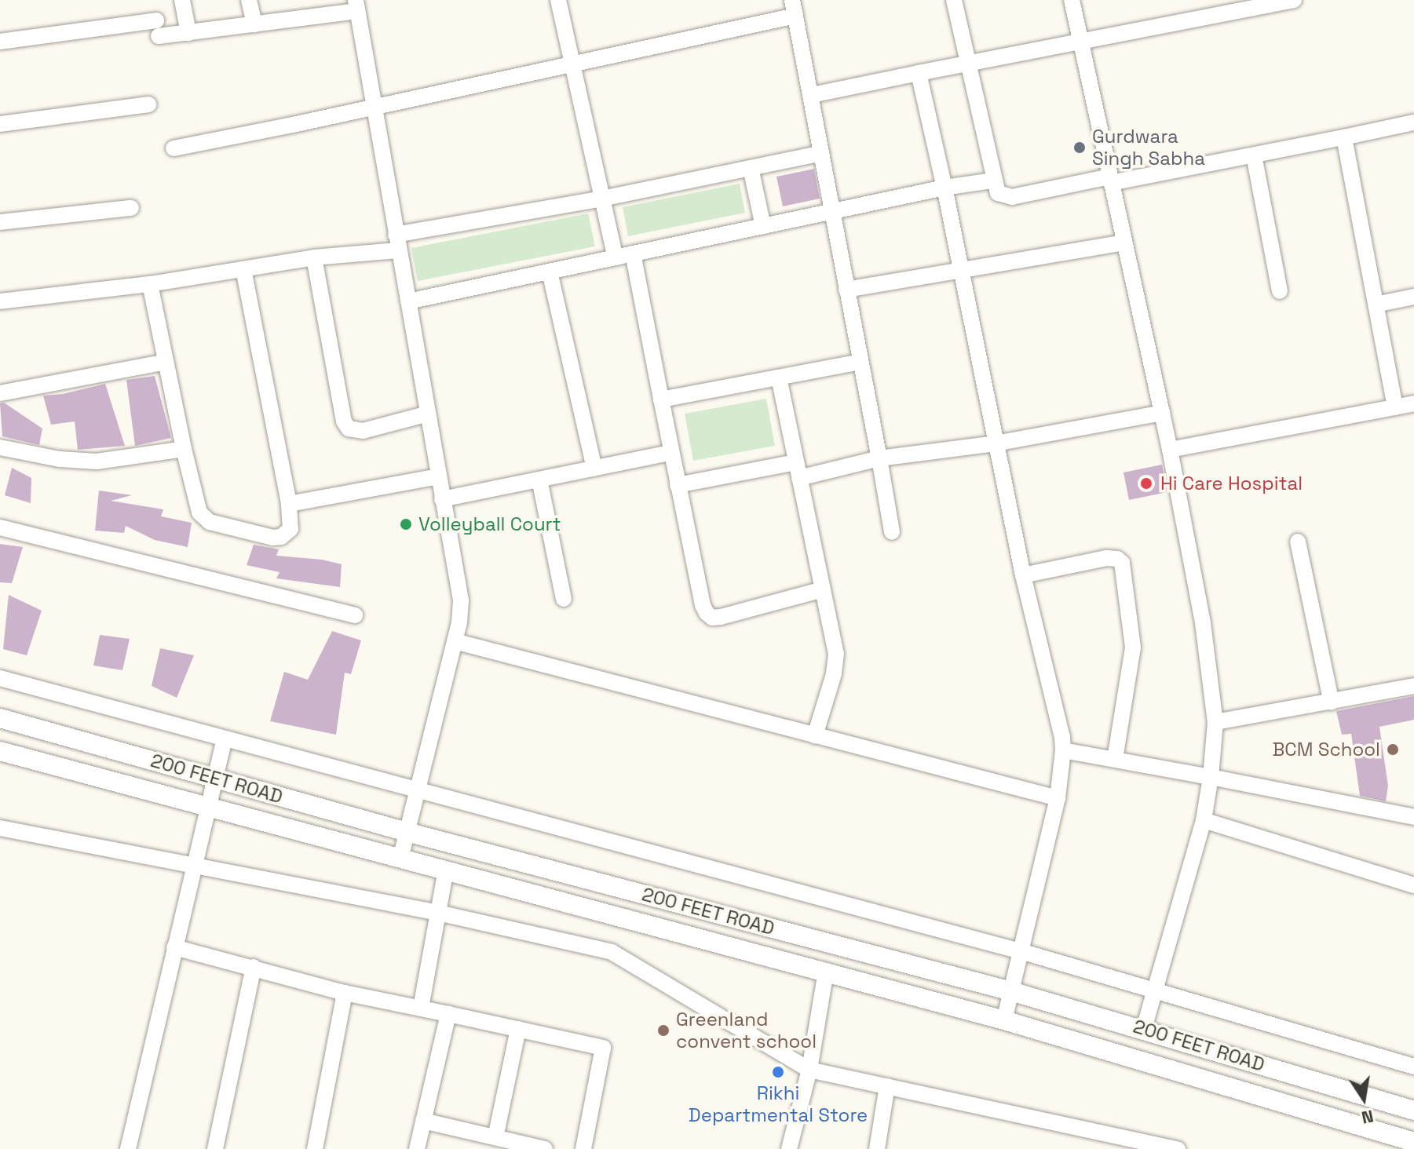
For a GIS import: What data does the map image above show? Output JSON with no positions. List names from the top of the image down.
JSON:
{
  "streets": {
    "street": ["200 FEET ROAD"]
  },
  "places": [
    "Gurdwara Singh Sabha",
    "Hi Care Hospital",
    "Volleyball Court",
    "BCM School",
    "Greenland convent school",
    "Rikhi Departmental Store"
  ],
  "north": "bottom"
}
